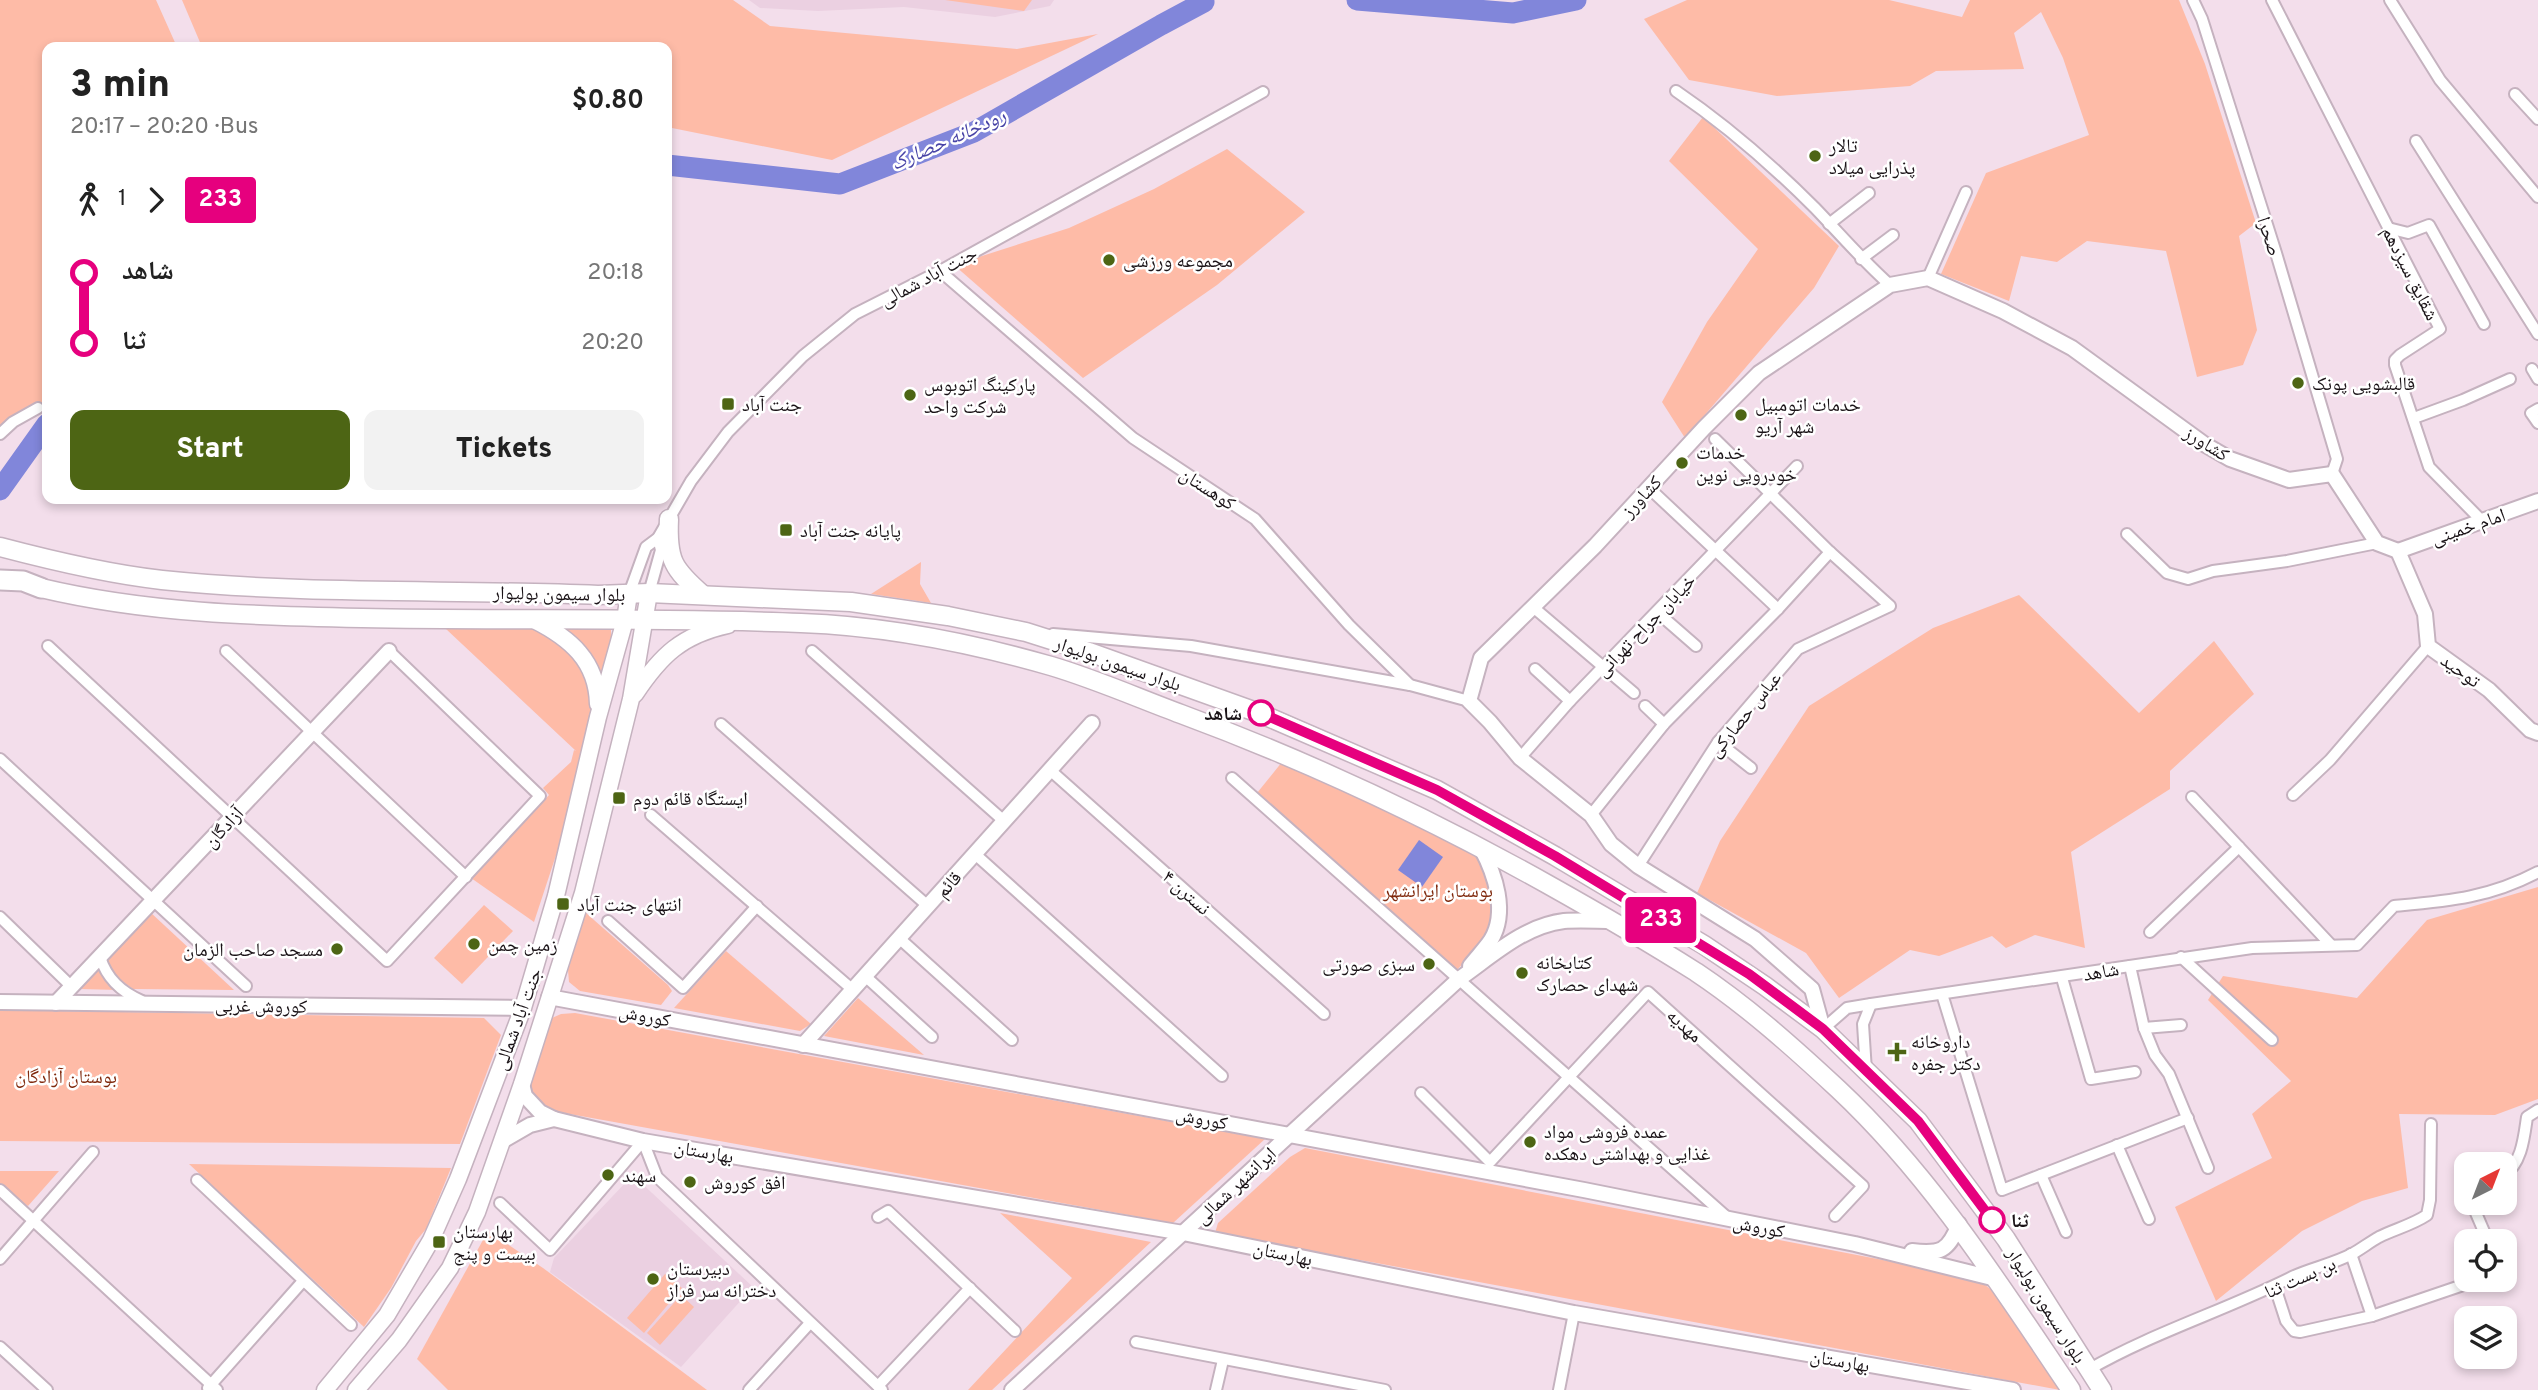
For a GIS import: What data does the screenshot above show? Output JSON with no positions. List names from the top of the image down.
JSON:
{
  "streets": {
    "main road": ["جنت آباد شمالی", "بلوار سیمون بولیوار"],
    "street": [
      "صحرا",
      "شقایق سیزدهم",
      "کشاورز",
      "کوهستان",
      "امام خمینی",
      "خیابان جراح تهرانی",
      "توحید",
      "عباس حصارکی",
      "آزادگان",
      "قائم",
      "نسترن ۴",
      "شاهد",
      "کوروش غربی",
      "کوروش",
      "مهدیه",
      "بهارستان",
      "ایرانشهر شمالی",
      "بن بست ثنا"
    ]
  },
  "crossings": [
    ["صحرا", "کشاورز"],
    ["شقایق سیزدهم", "امام خمینی"],
    ["جنت آباد شمالی", "کوهستان"],
    ["جنت آباد شمالی", "بلوار سیمون بولیوار"],
    ["جنت آباد شمالی", "کوروش غربی"],
    ["جنت آباد شمالی", "کوروش"],
    ["جنت آباد شمالی", "بهارستان"],
    ["کشاورز", "کوهستان"],
    ["امام خمینی", "توحید"],
    ["بلوار سیمون بولیوار", "شاهد"],
    ["بلوار سیمون بولیوار", "بن بست ثنا"],
    ["آزادگان", "کوروش غربی"],
    ["قائم", "نسترن ۴"],
    ["قائم", "کوروش"],
    ["کوروش", "ایرانشهر شمالی"],
    ["بهارستان", "ایرانشهر شمالی"]
  ],
  "water": ["رودخانه حصارک"],
  "parks": ["بوستان ایرانشهر", "بوستان آزادگان"],
  "places": {
    "other": [
      "تالار پذرایی میلاد",
      "مجموعه ورزشی",
      "قالبشویی پونک",
      "پارکینگ اتوبوس شرکت واحد",
      "خدمات اتومبیل شهر آریو",
      "خدمات خودرویی نوین",
      "شاهد",
      "زمین چمن",
      "مسجد صاحب الزمان",
      "سبزی صورتی",
      "کتابخانه شهدای حصارک",
      "عمده فروشی مواد غذایی و بهداشتی دهکده",
      "سهند",
      "افق کوروش",
      "ثنا",
      "دبیرستان دخترانه سر فراز"
    ],
    "transit": [
      "جنت آباد",
      "پایانه جنت آباد",
      "ایستگاه قائم دوم",
      "انتهای جنت آباد",
      "بهارستان بیست و پنج"
    ],
    "health": ["داروخانه دکتر جفره"]
  },
  "lines": ["bus line 233"],
  "north": "top right",
  "page": {
    "on_map": "233",
    "heading": ["3 min", "20:17 – 20:20 · Bus", "$0.80"],
    "legs": ["1", "233"],
    "list": [
      {
        "name": "شاهد",
        "value": "20:18"
      },
      {
        "name": "ثنا",
        "value": "20:20"
      }
    ],
    "buttons": ["Start", "Tickets"]
  }
}
